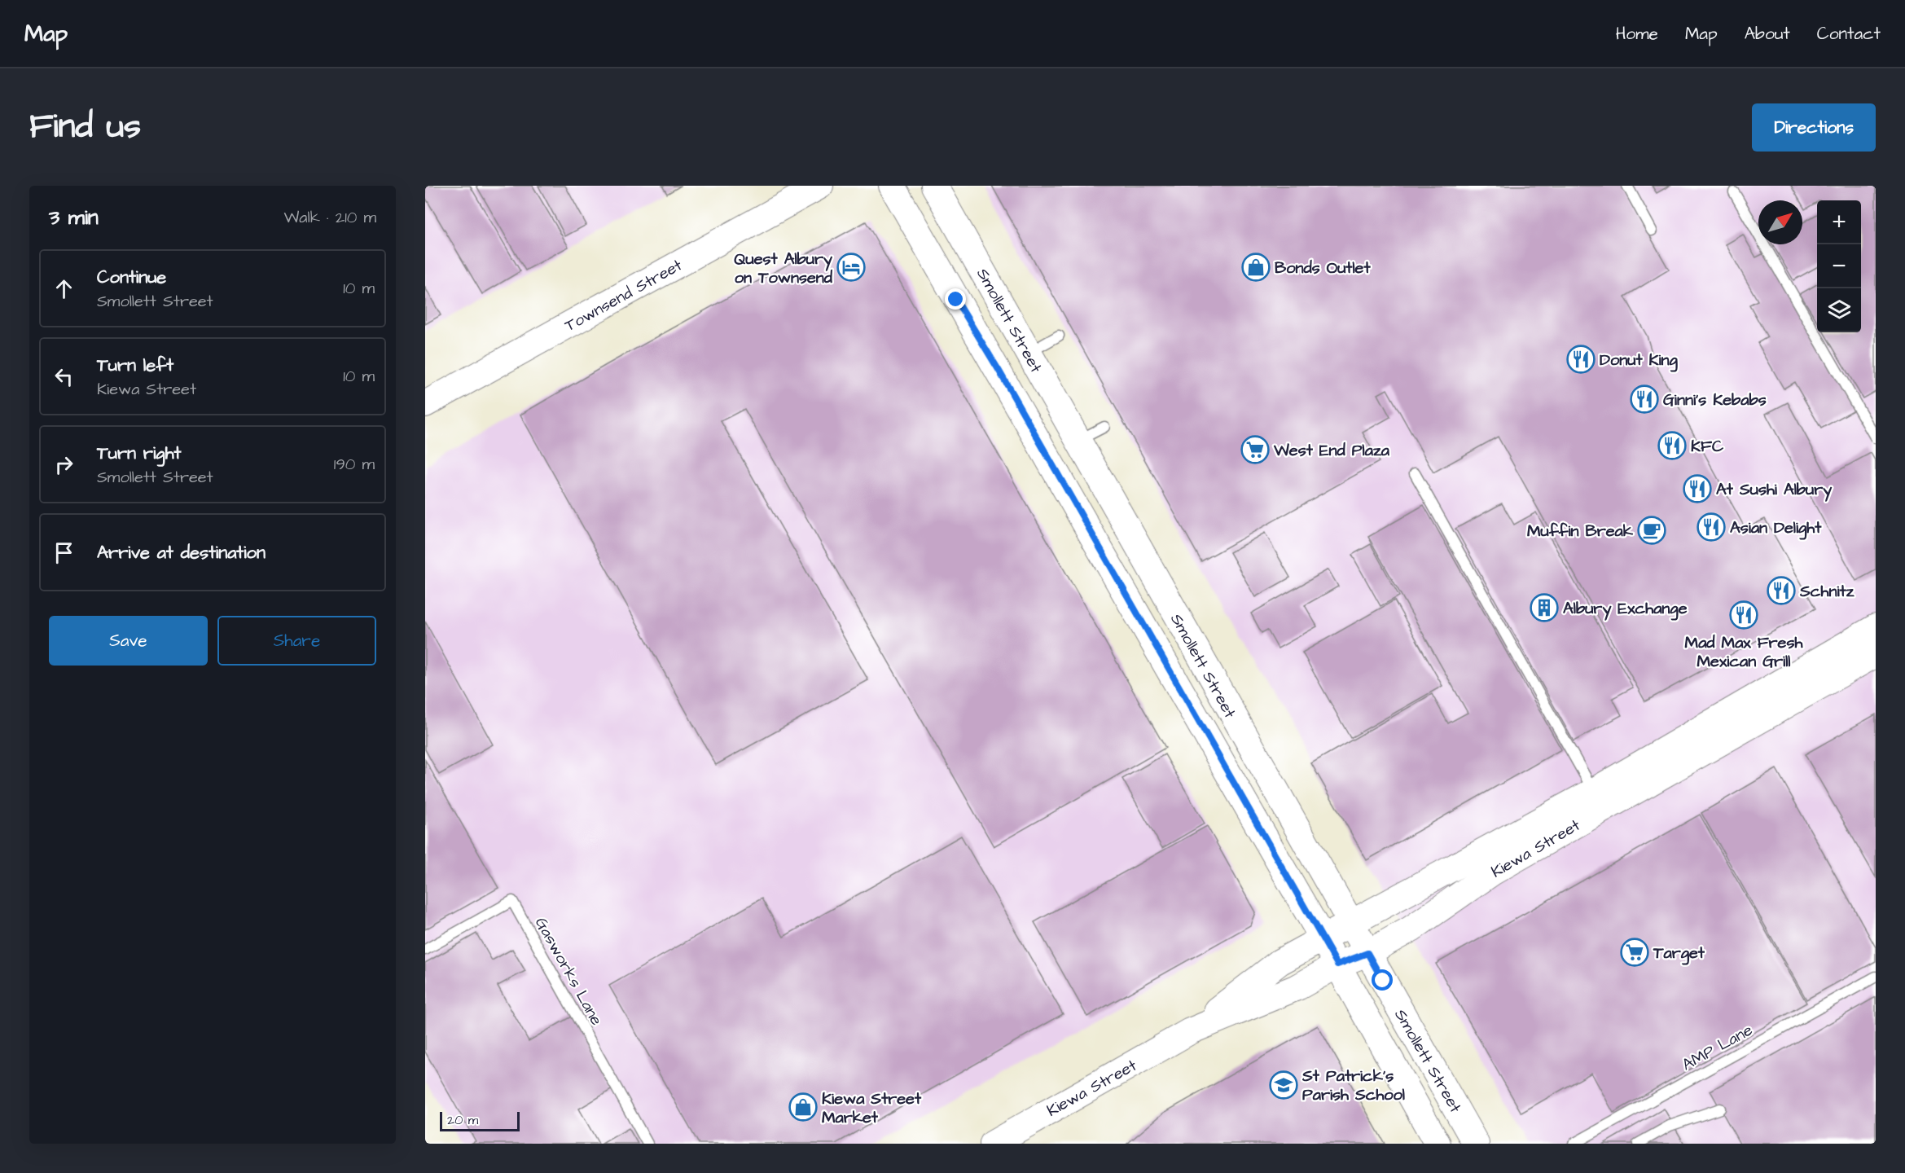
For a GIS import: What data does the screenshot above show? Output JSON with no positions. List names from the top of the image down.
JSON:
{
  "streets": {
    "street": ["Townsend Street", "Smollett Street", "Kiewa Street"],
    "lane": ["Gasworks Lane", "AMP Lane"]
  },
  "crossings": [
    ["Smollett Street", "Kiewa Street"]
  ],
  "places": {
    "hotel": ["Quest Albury on Townsend"],
    "shop": ["Bonds Outlet", "Kiewa Street Market"],
    "restaurant": [
      "Donut King",
      "Ginni's Kebabs",
      "KFC",
      "At Sushi Albury",
      "Asian Delight",
      "Schnitz",
      "Mad Max Fresh Mexican Grill"
    ],
    "supermarket": ["West End Plaza", "Target"],
    "cafe": ["Muffin Break"],
    "building": ["Albury Exchange"],
    "school or university": ["St Patrick's Parish School"]
  },
  "scale_bar": "20 m",
  "north": "top right",
  "page": {
    "header": "Map",
    "nav": [
      "Home",
      "Map",
      "About",
      "Contact"
    ],
    "title": "Find us",
    "buttons": [
      "Directions",
      ["Save", "Share"]
    ],
    "heading": ["3 min", "Walk · 210 m"],
    "map_buttons": ["+", "−"],
    "list": [
      ["Continue", "Smollett Street", "10 m"],
      ["Turn left", "Kiewa Street", "10 m"],
      ["Turn right", "Smollett Street", "190 m"],
      "Arrive at destination"
    ],
    "scale": "20 m"
  }
}
